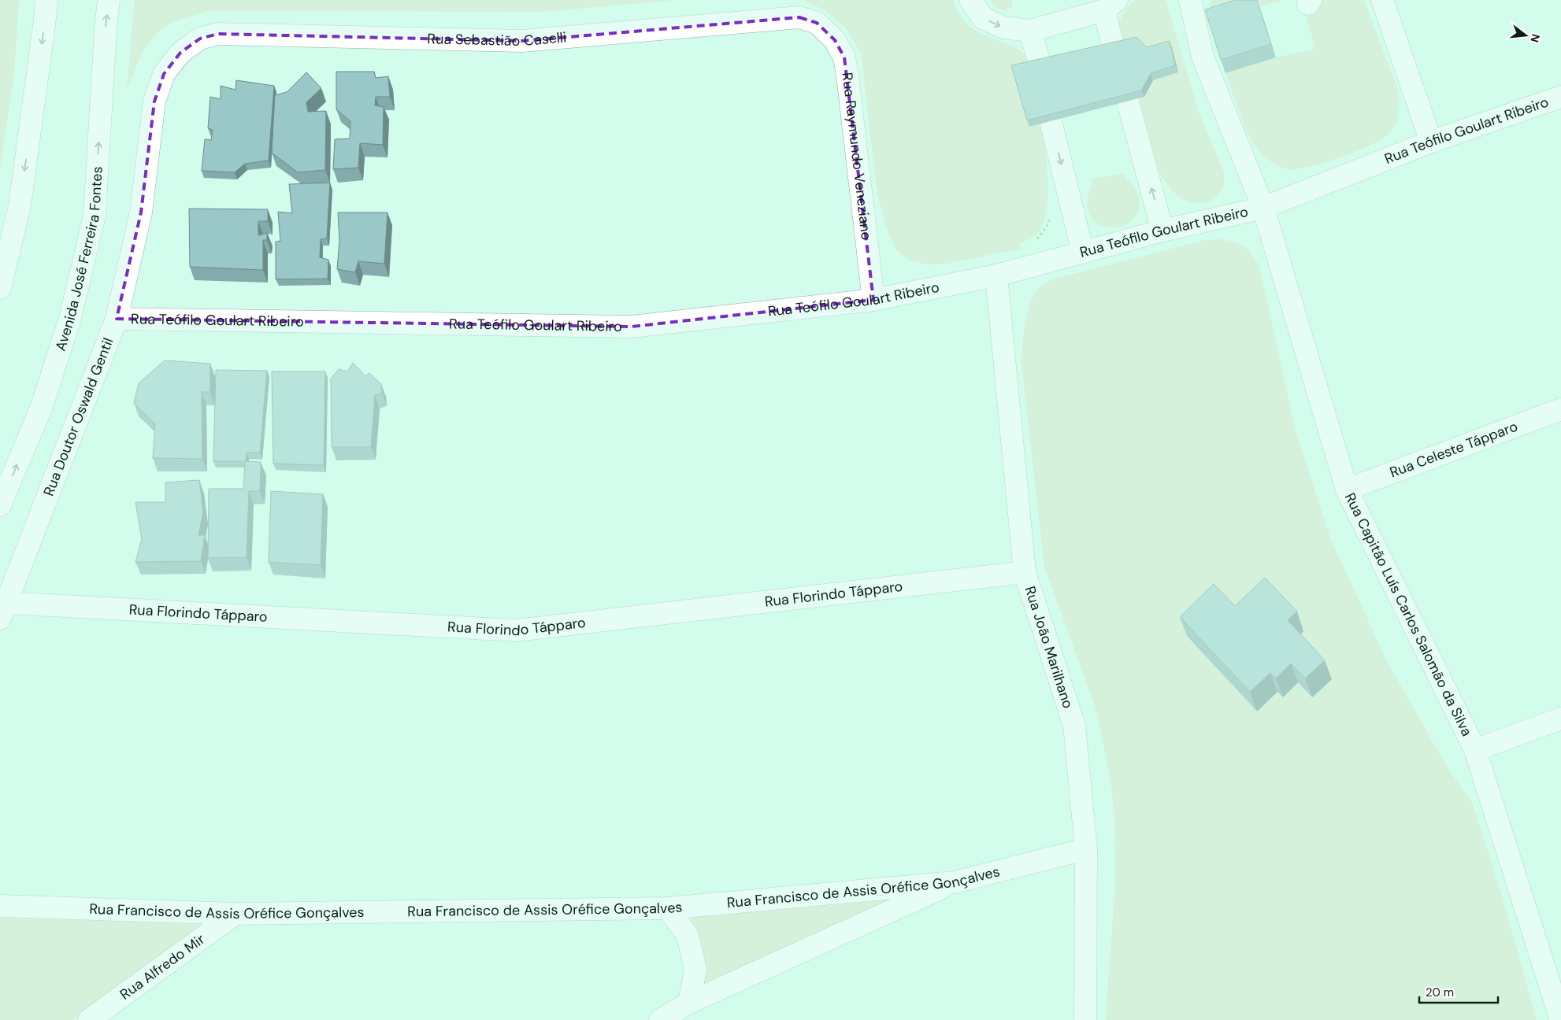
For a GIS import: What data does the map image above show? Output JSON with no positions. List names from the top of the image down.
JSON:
{
  "streets": {
    "street": [
      "Rua Sebastião Caselli",
      "Rua Teófilo Goulart Ribeiro",
      "Rua Raymundo Veneziano",
      "Avenida José Ferreira Fontes",
      "Rua Doutor Oswald Gentil",
      "Rua Celeste Tápparo",
      "Rua Florindo Tápparo",
      "Rua Capitão Luís Carlos Salomão da Silva",
      "Rua João Marilhano",
      "Rua Francisco de Assis Oréfice Gonçalves",
      "Rua Alfredo Mir"
    ]
  },
  "crossings": [
    ["Rua Sebastião Caselli", "Rua Raymundo Veneziano"],
    ["Rua Sebastião Caselli", "Rua Doutor Oswald Gentil"],
    ["Rua Teófilo Goulart Ribeiro", "Rua Raymundo Veneziano"],
    ["Rua Teófilo Goulart Ribeiro", "Rua Doutor Oswald Gentil"],
    ["Rua Teófilo Goulart Ribeiro", "Rua Capitão Luís Carlos Salomão da Silva"],
    ["Rua Teófilo Goulart Ribeiro", "Rua João Marilhano"],
    ["Rua Doutor Oswald Gentil", "Rua Florindo Tápparo"],
    ["Rua Celeste Tápparo", "Rua Capitão Luís Carlos Salomão da Silva"],
    ["Rua Florindo Tápparo", "Rua João Marilhano"],
    ["Rua João Marilhano", "Rua Francisco de Assis Oréfice Gonçalves"],
    ["Rua Francisco de Assis Oréfice Gonçalves", "Rua Alfredo Mir"]
  ],
  "scale_bar": "20 m",
  "north": "right"
}
